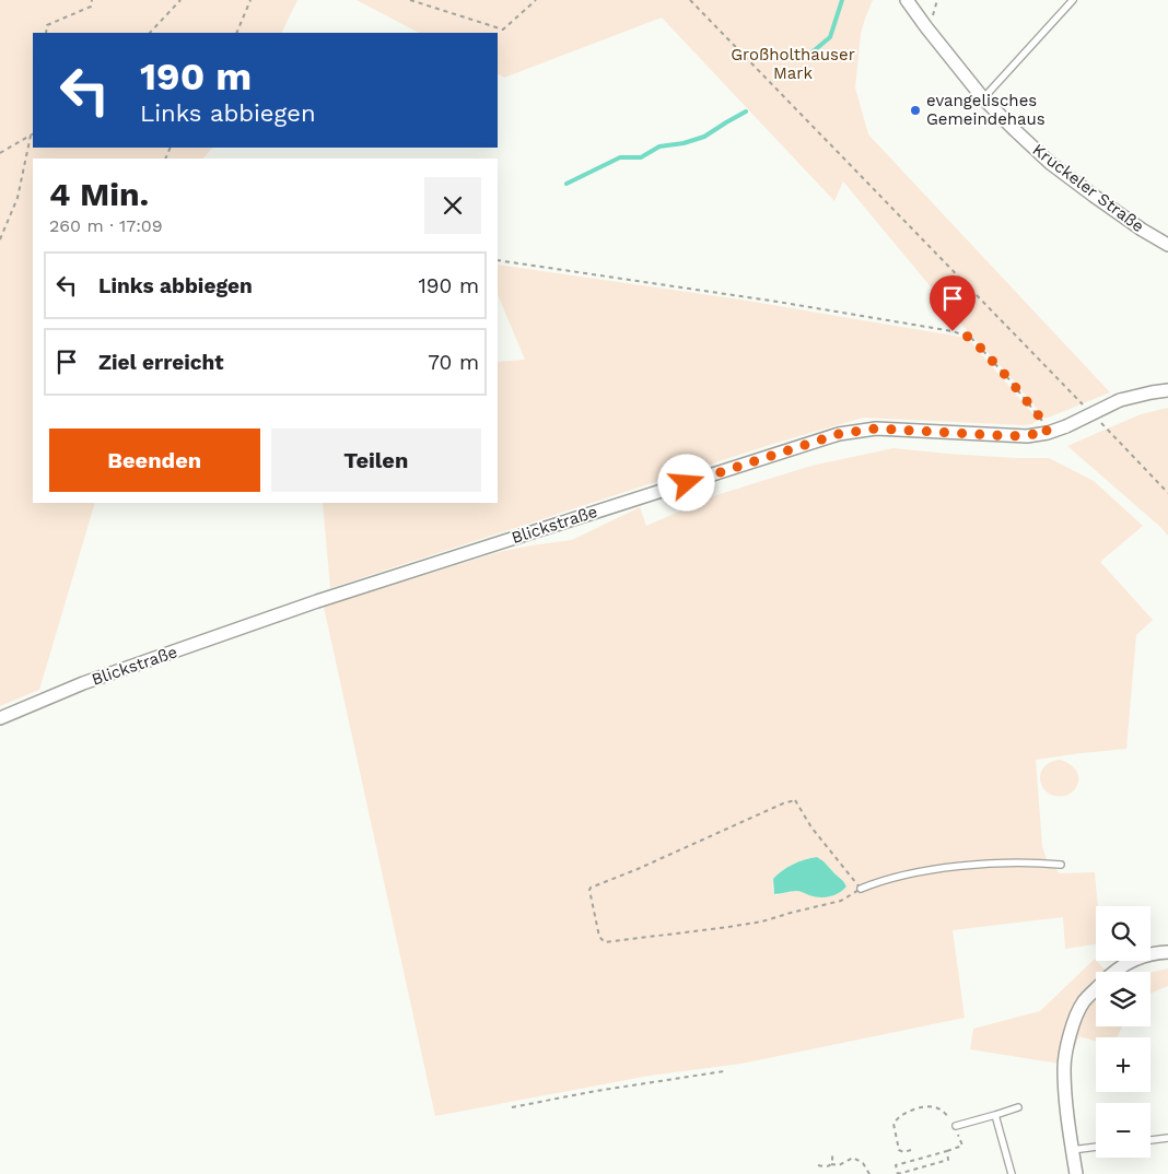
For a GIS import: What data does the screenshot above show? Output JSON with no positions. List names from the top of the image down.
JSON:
{
  "streets": {
    "street": ["Kruckeler Straße", "Blickstraße"]
  },
  "parks": ["Großholthauser Mark"],
  "places": ["evangelisches Gemeindehaus"],
  "page": {
    "turn": ["190 m", "Links abbiegen"],
    "heading": ["4 Min.", "260 m · 17:09"],
    "list": [
      {
        "name": "Links abbiegen",
        "value": "190 m"
      },
      {
        "name": "Ziel erreicht",
        "value": "70 m"
      }
    ],
    "buttons": ["Beenden", "Teilen"],
    "map_buttons": ["+", "−"]
  }
}
